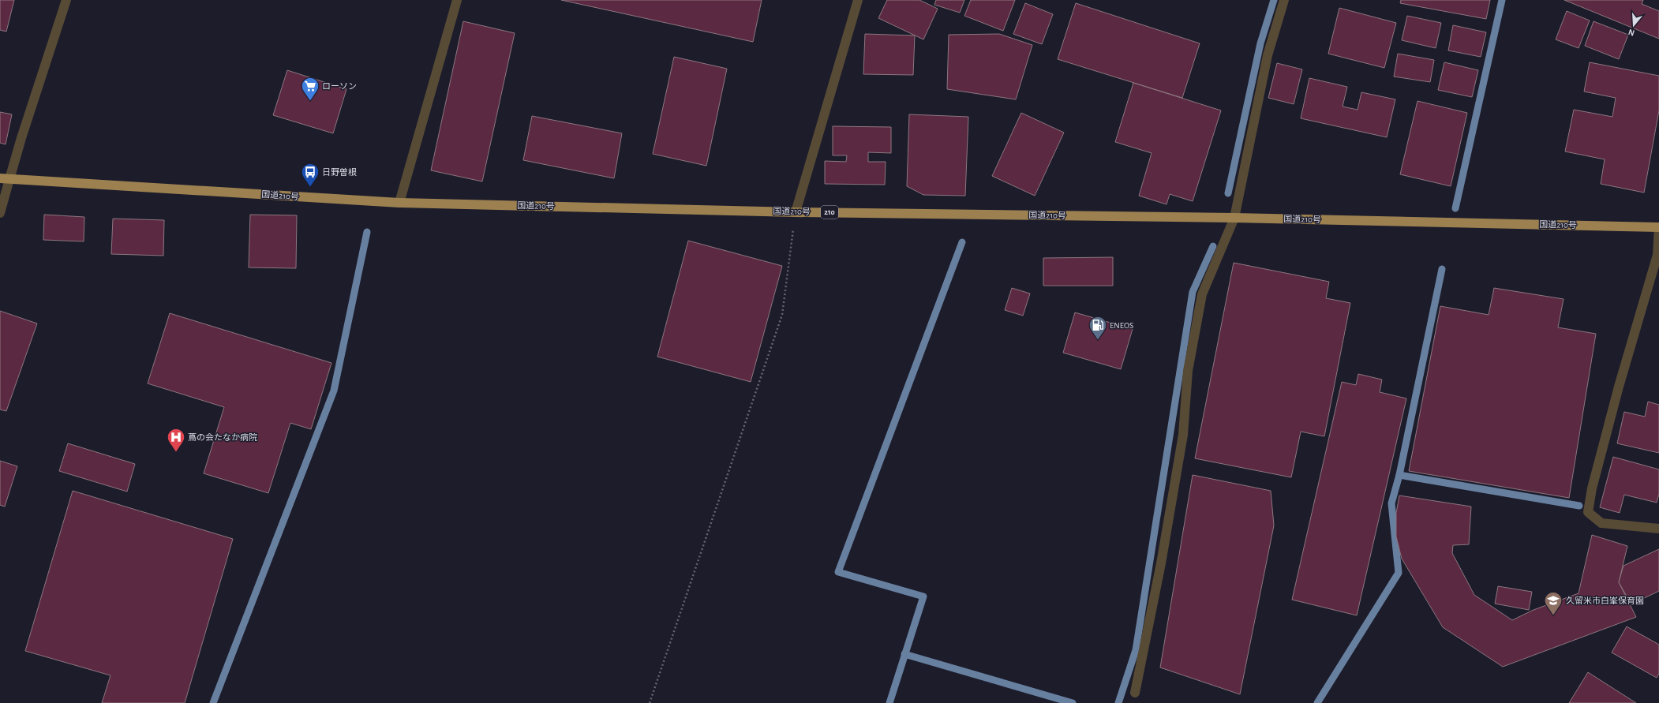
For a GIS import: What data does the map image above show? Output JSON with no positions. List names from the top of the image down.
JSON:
{
  "streets": {
    "highway": ["国道210号", "210"]
  },
  "places": {
    "supermarket": ["ローソン"],
    "bus stop": ["日野曽根"],
    "fuel station": ["ENEOS"],
    "hospital": ["蔦の会たなか病院"],
    "school or university": ["久留米市白峯保育園"]
  },
  "north": "bottom"
}
